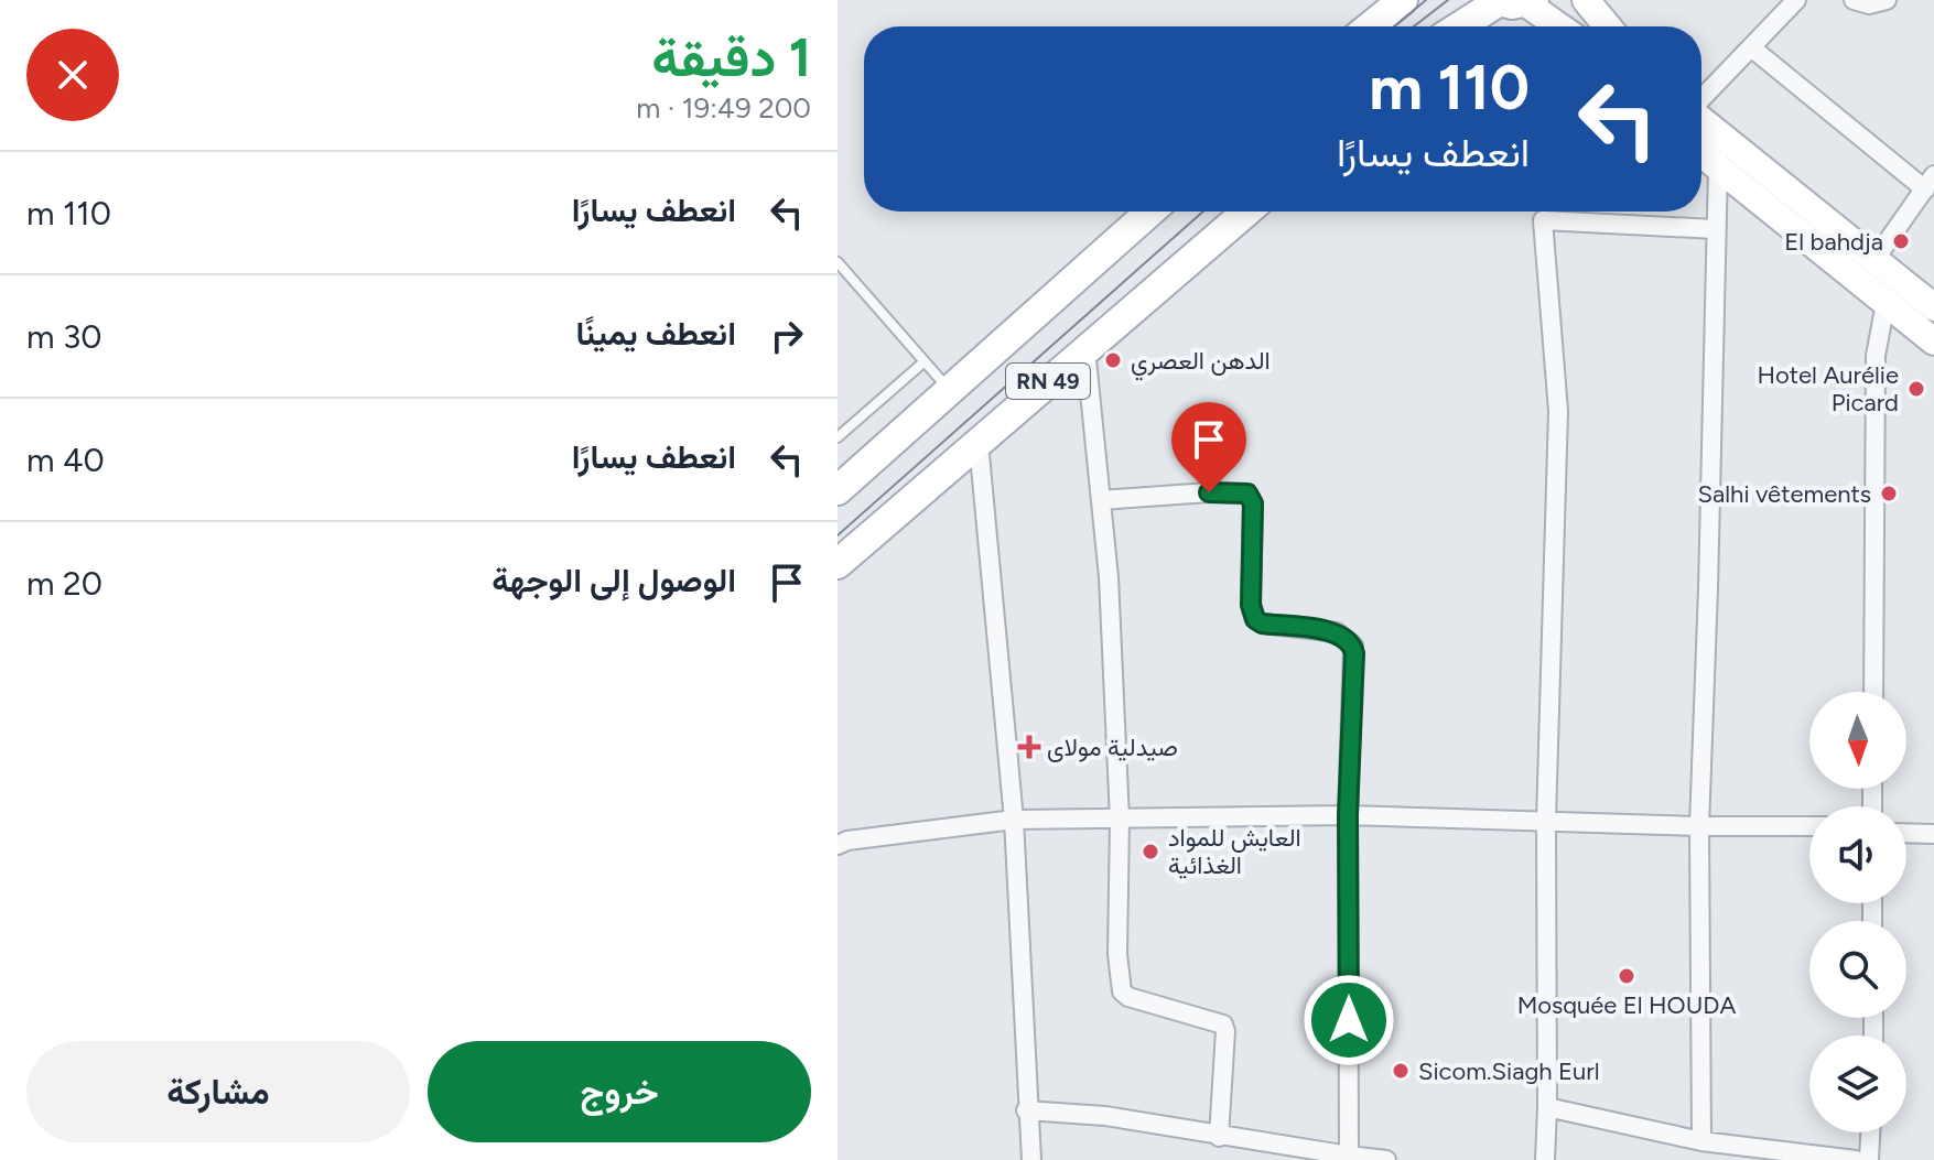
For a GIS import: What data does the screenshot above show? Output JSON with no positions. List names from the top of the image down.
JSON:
{
  "streets": {
    "main road": ["RN 49"]
  },
  "places": {
    "other": [
      "El bahdja",
      "الدهن العصري",
      "Hotel Aurélie Picard",
      "Salhi vêtements",
      "العايش للمواد الغذائية",
      "Mosquée El HOUDA",
      "Sicom.Siagh Eurl"
    ],
    "health": ["صيدلية مولاى"]
  },
  "north": "bottom",
  "page": {
    "heading": ["1 دقيقة", "200 m · 19:49"],
    "turn": ["110 m", "انعطف يسارًا"],
    "list": [
      {
        "name": "انعطف يسارًا",
        "value": "110 m"
      },
      {
        "name": "انعطف يمينًا",
        "value": "30 m"
      },
      {
        "name": "انعطف يسارًا",
        "value": "40 m"
      },
      {
        "name": "الوصول إلى الوجهة",
        "value": "20 m"
      }
    ],
    "buttons": ["خروج", "مشاركة"]
  }
}
